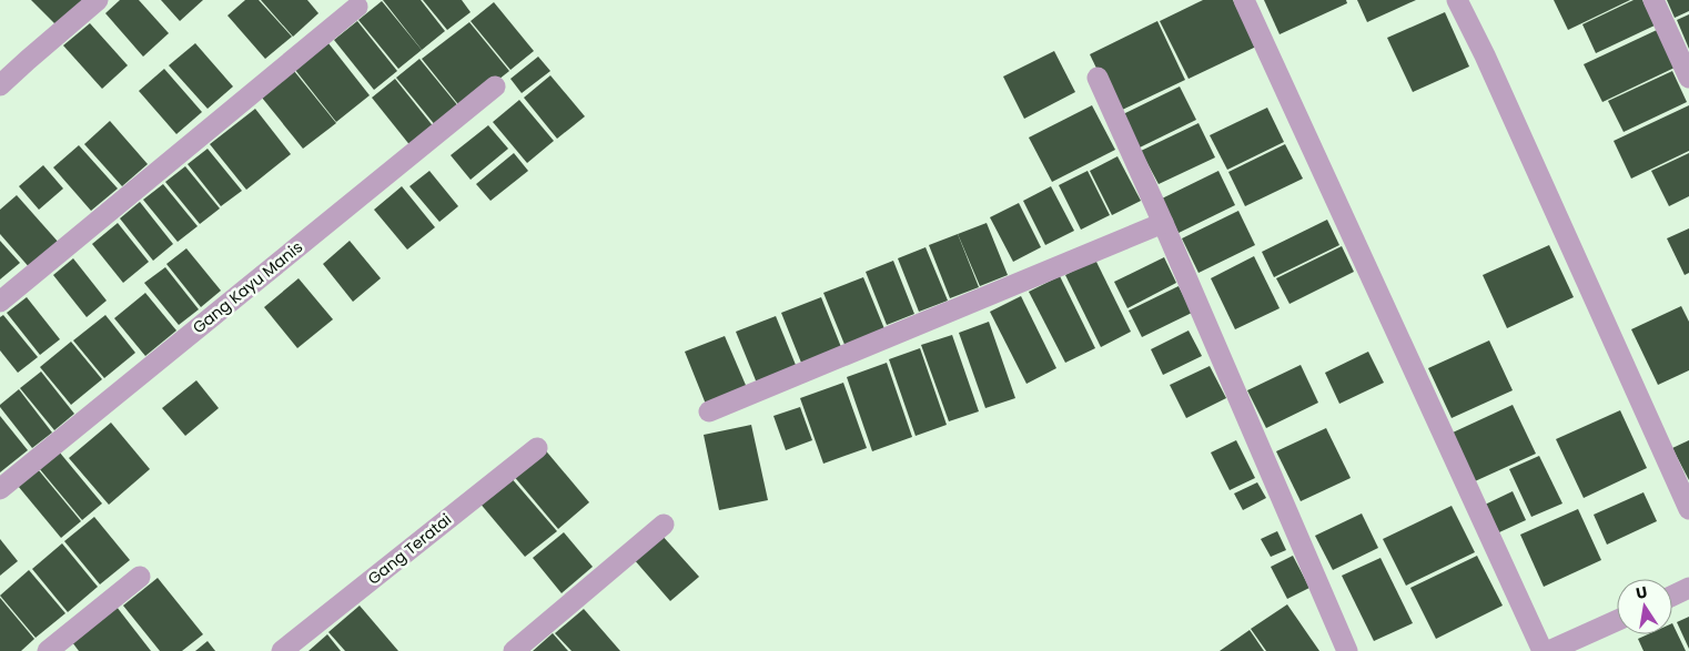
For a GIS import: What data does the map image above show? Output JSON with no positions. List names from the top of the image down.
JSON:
{
  "streets": {
    "street": ["Gang Kayu Manis", "Gang Teratai"]
  },
  "north": "top"
}
